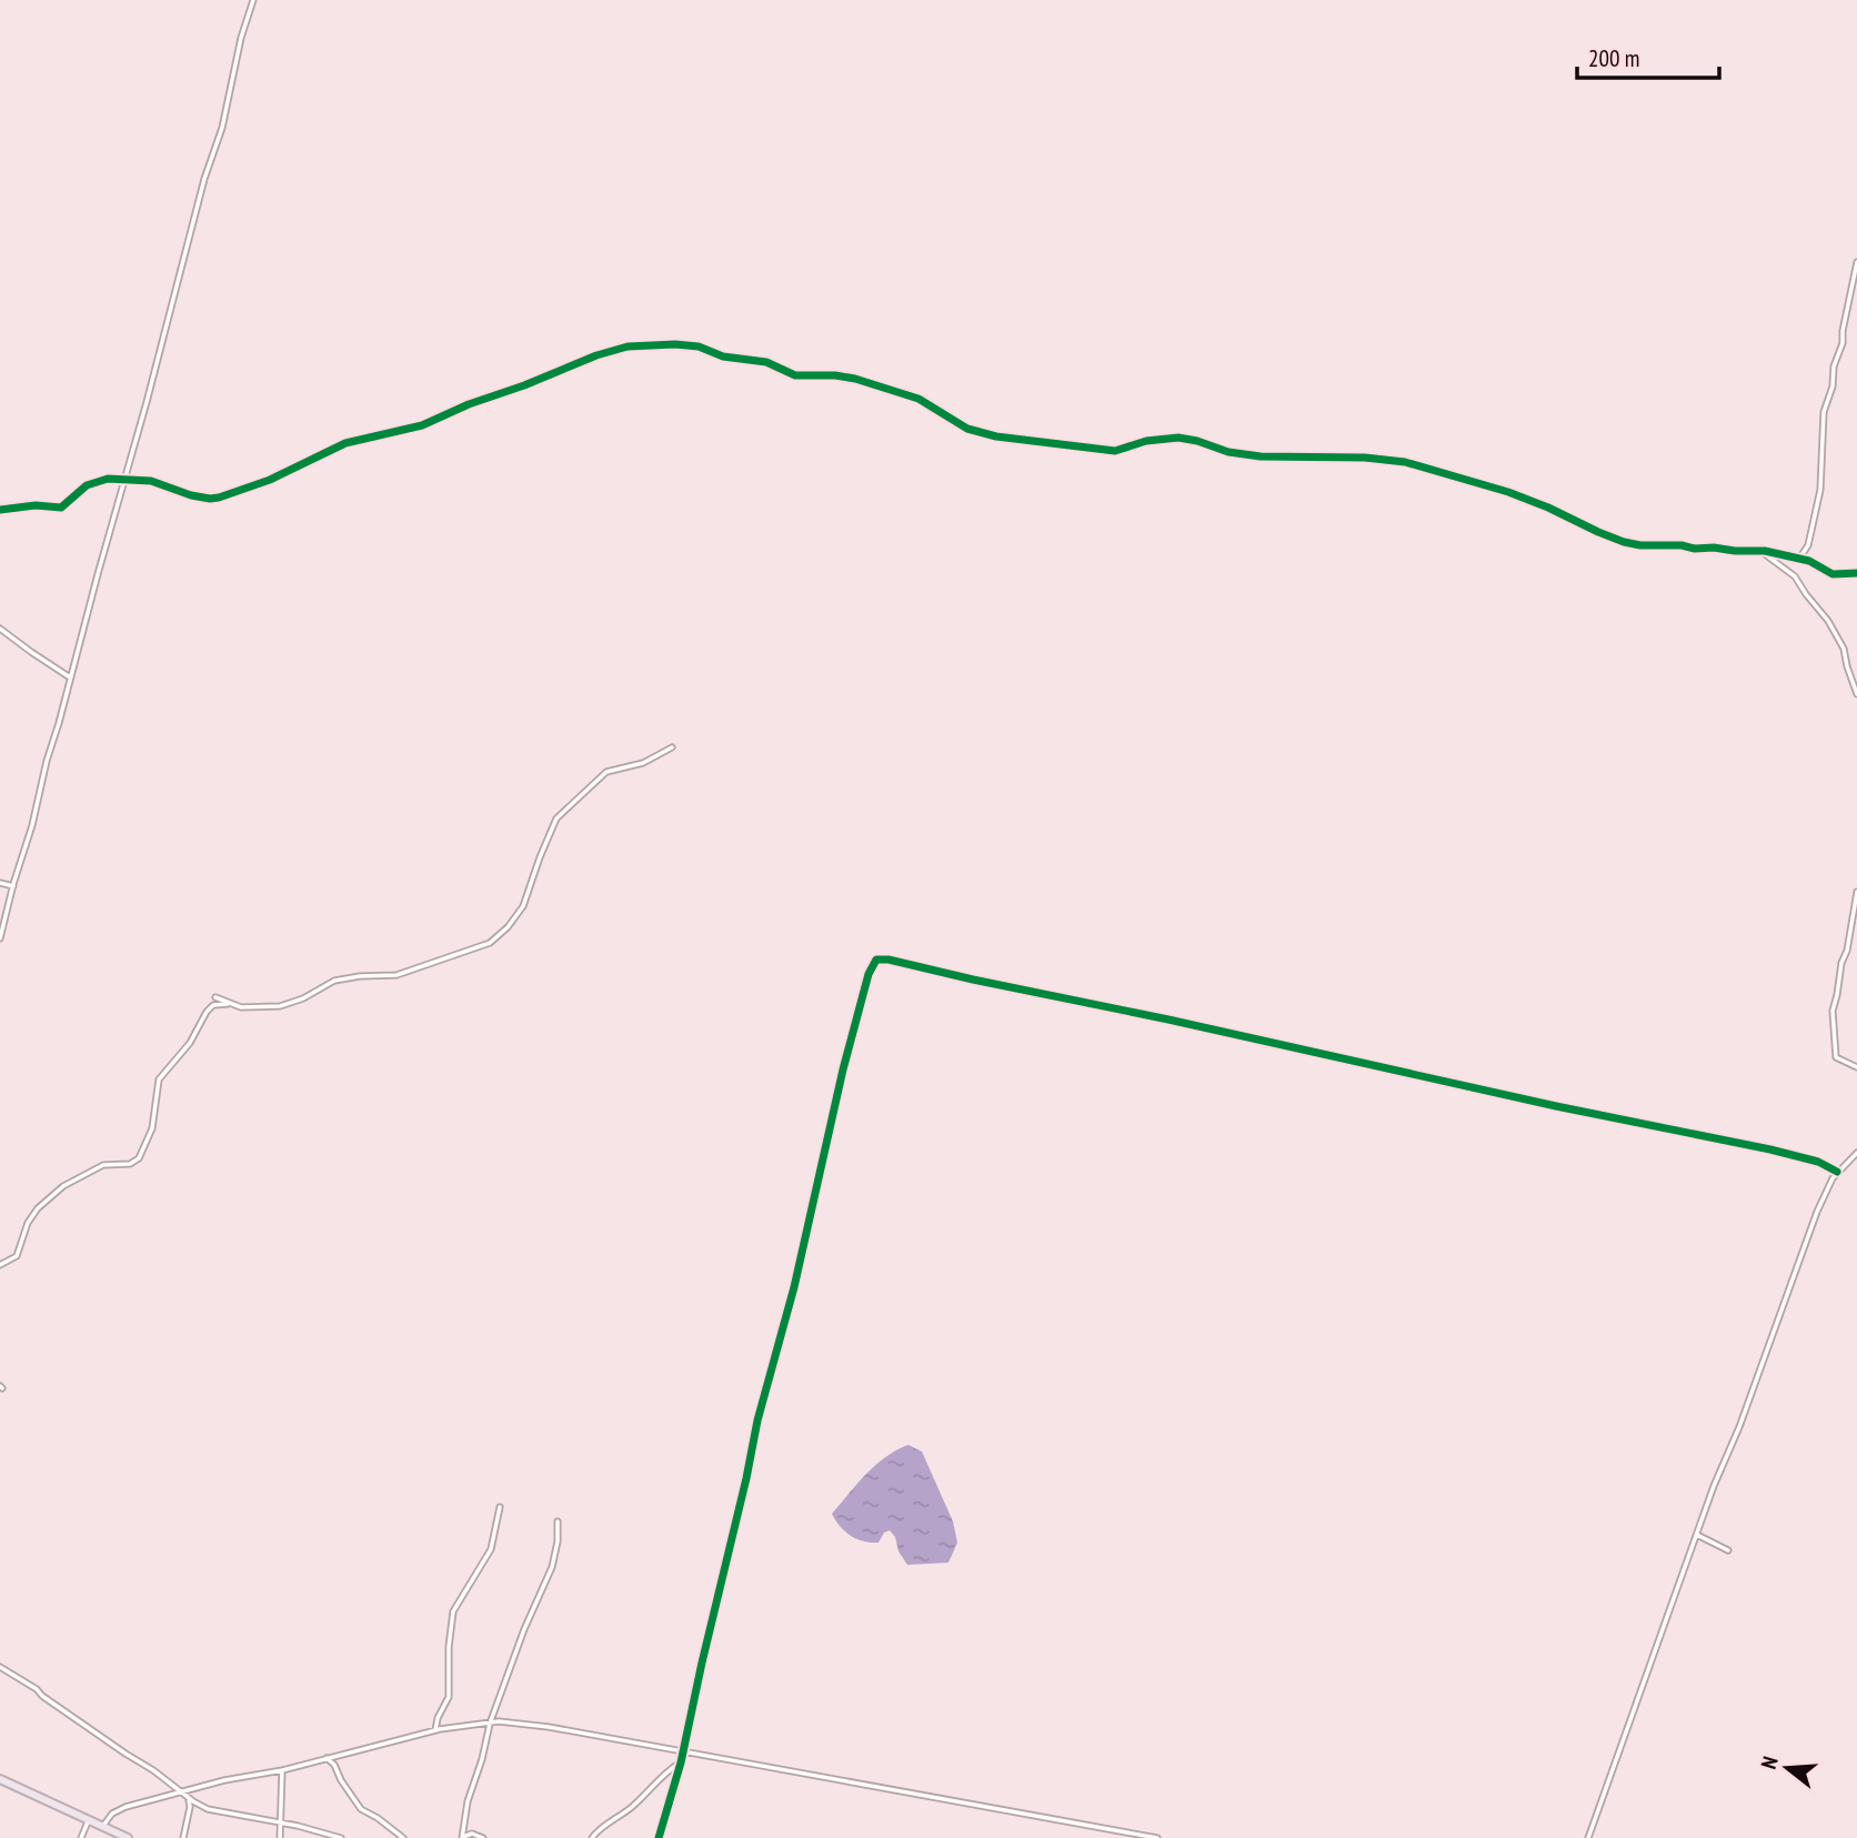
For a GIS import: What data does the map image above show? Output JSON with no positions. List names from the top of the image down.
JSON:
{
  "scale_bar": "200 m",
  "north": "left"
}
